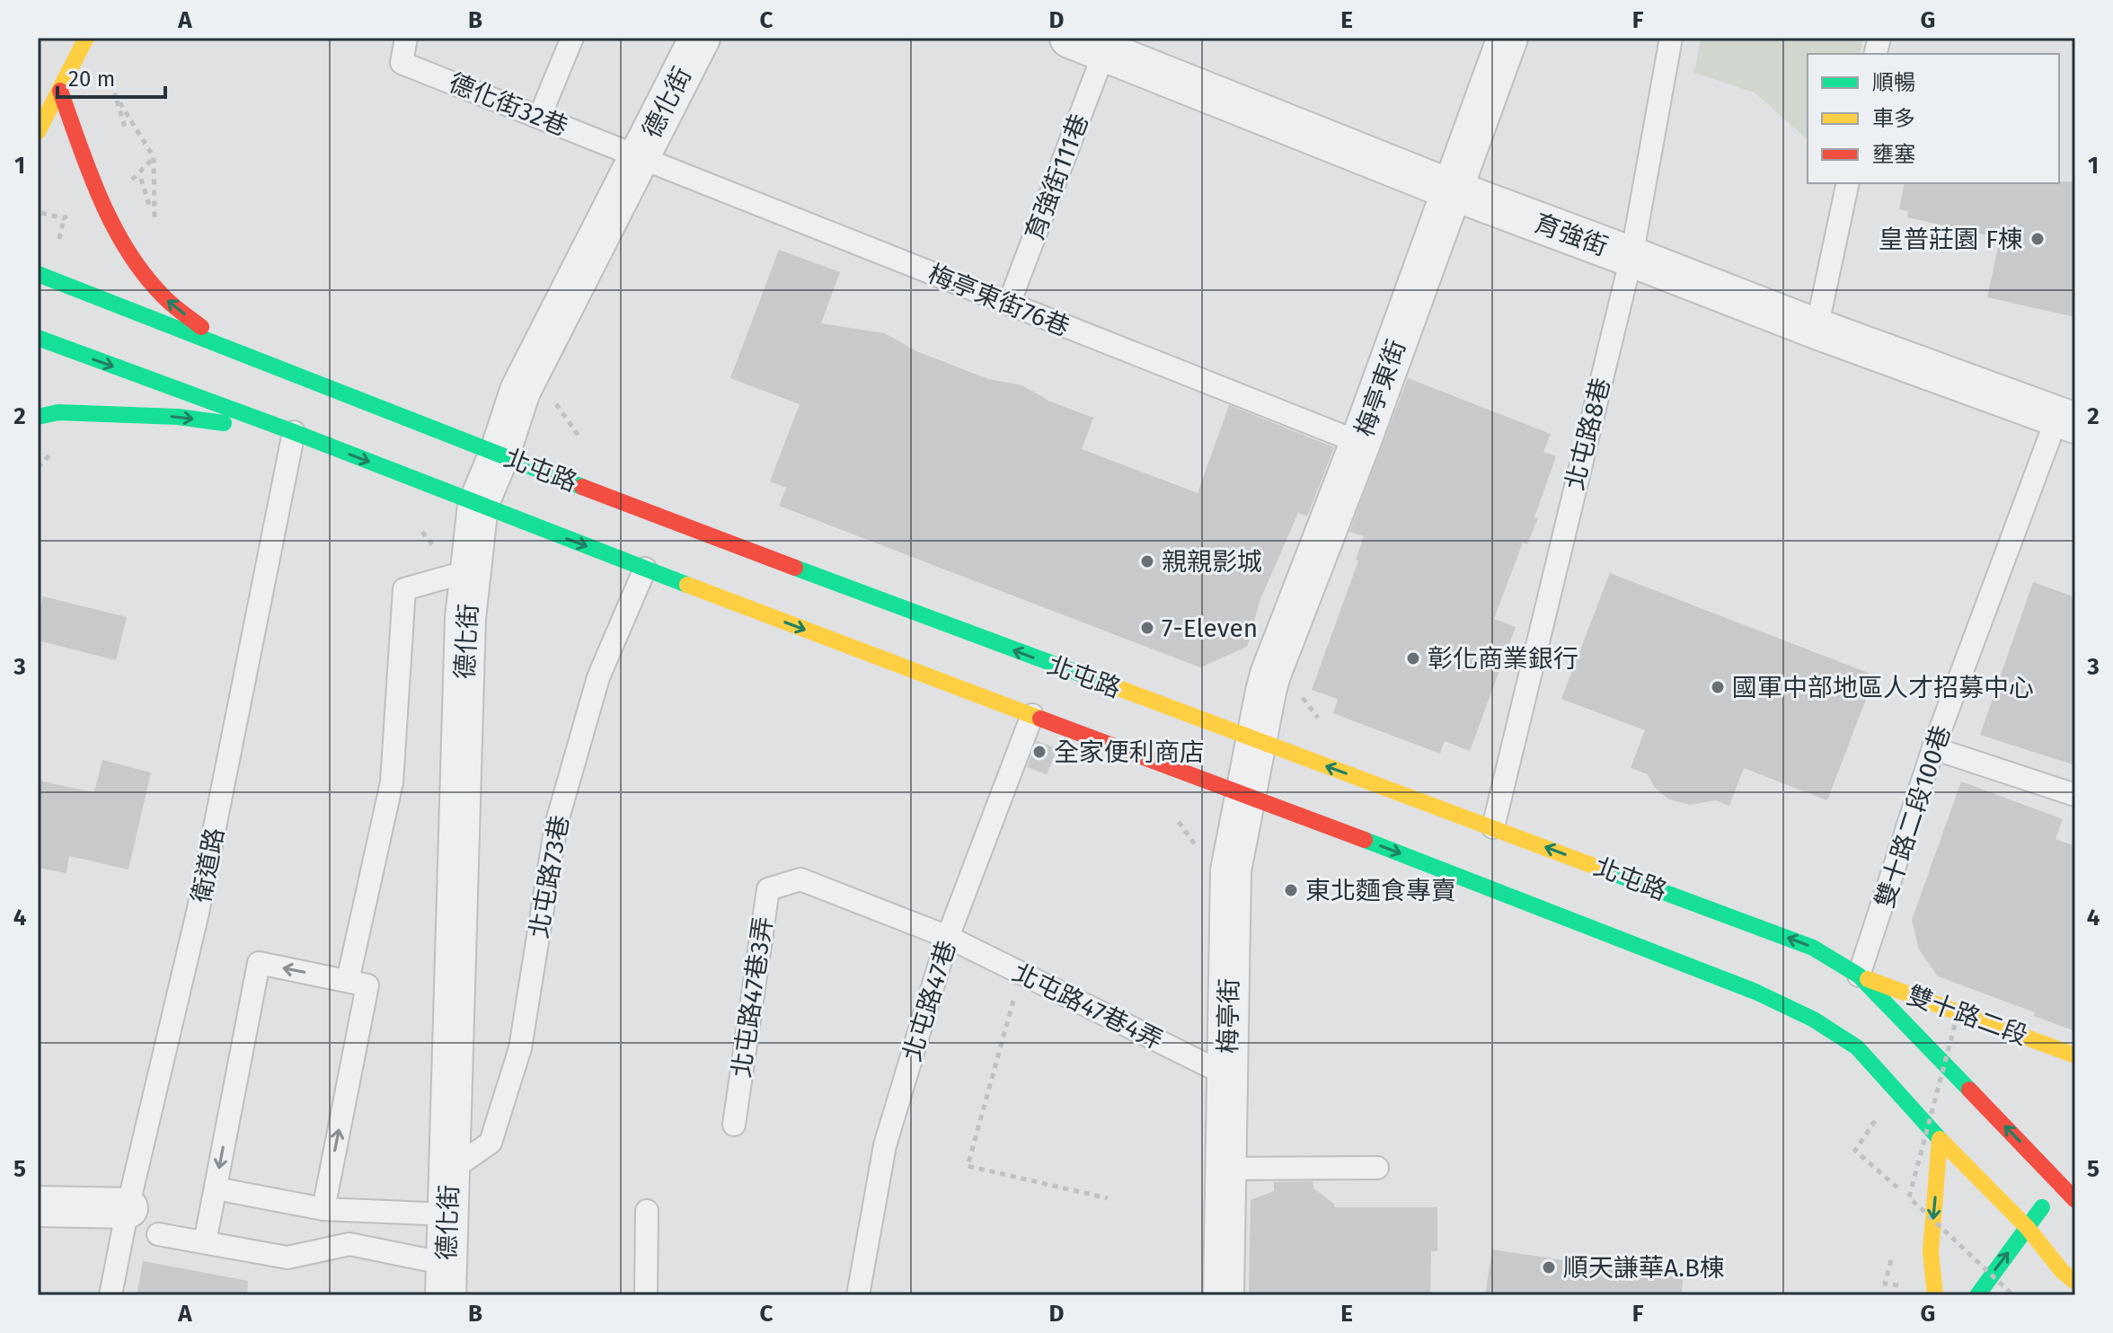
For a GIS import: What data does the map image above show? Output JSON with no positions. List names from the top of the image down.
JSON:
{
  "streets": {
    "main road": ["北屯路", "雙十路二段"],
    "street": [
      "德化街",
      "育強街",
      "梅亭東街",
      "梅亭街"
    ],
    "lane": [
      "德化街32巷",
      "育強街111巷",
      "梅亭東街76巷",
      "北屯路8巷",
      "雙十路二段100巷",
      "衛道路",
      "北屯路73巷",
      "北屯路47巷3弄",
      "北屯路47巷",
      "北屯路47巷4弄"
    ]
  },
  "crossings": [
    ["德化街", "德化街32巷"],
    ["德化街", "梅亭東街76巷"],
    ["德化街", "北屯路"],
    ["德化街", "北屯路73巷"],
    ["德化街32巷", "梅亭東街76巷"],
    ["育強街111巷", "育強街"],
    ["育強街111巷", "梅亭東街76巷"],
    ["育強街", "梅亭東街"],
    ["育強街", "北屯路8巷"],
    ["育強街", "雙十路二段100巷"],
    ["梅亭東街76巷", "梅亭東街"],
    ["梅亭東街", "北屯路"],
    ["梅亭東街", "梅亭街"],
    ["北屯路8巷", "北屯路"],
    ["北屯路", "雙十路二段100巷"],
    ["北屯路", "雙十路二段"],
    ["北屯路", "梅亭街"],
    ["雙十路二段100巷", "雙十路二段"],
    ["北屯路47巷3弄", "北屯路47巷"],
    ["北屯路47巷3弄", "北屯路47巷4弄"],
    ["北屯路47巷", "北屯路47巷4弄"],
    ["北屯路47巷4弄", "梅亭街"]
  ],
  "places": [
    "皇普莊園 F棟",
    "親親影城",
    "7-Eleven",
    "彰化商業銀行",
    "國軍中部地區人才招募中心",
    "全家便利商店",
    "東北麵食專賣",
    "順天謙華A.B棟"
  ],
  "legend": ["順暢", "車多", "壅塞"],
  "scale_bar": "20 m",
  "grid": {
    "columns": [
      "A",
      "B",
      "C",
      "D",
      "E",
      "F",
      "G"
    ],
    "rows": [
      "1",
      "2",
      "3",
      "4",
      "5"
    ]
  }
}
